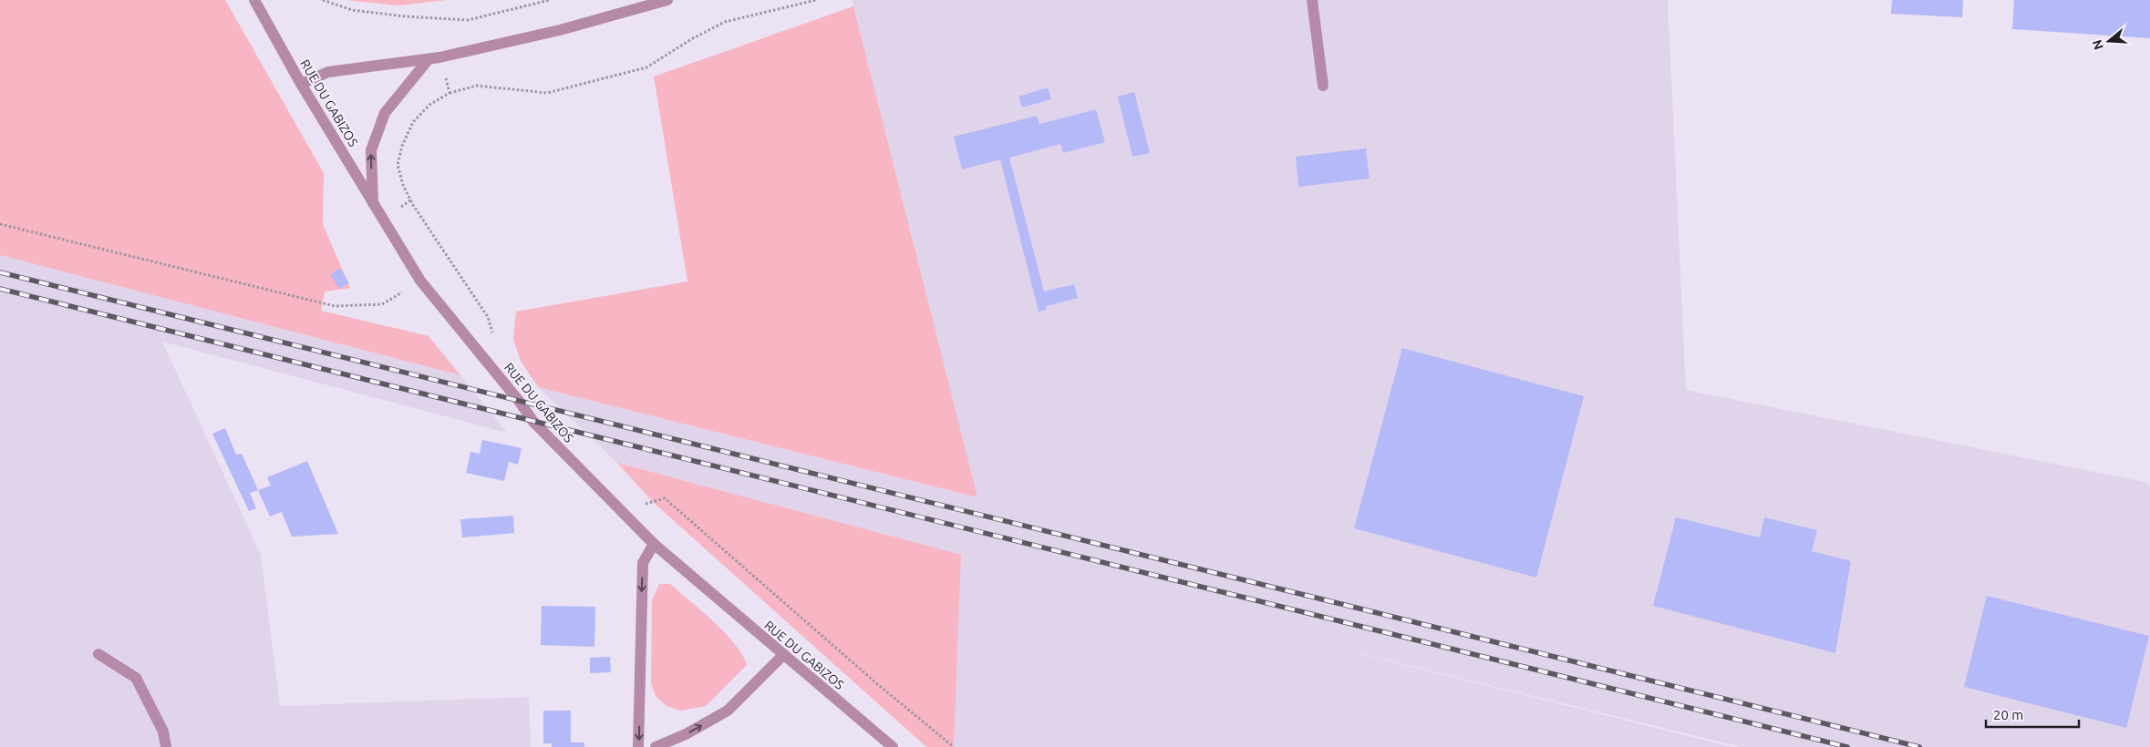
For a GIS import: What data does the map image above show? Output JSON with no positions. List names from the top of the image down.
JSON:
{
  "streets": {
    "street": ["RUE DU GABIZOS"]
  },
  "scale_bar": "20 m",
  "north": "left"
}
